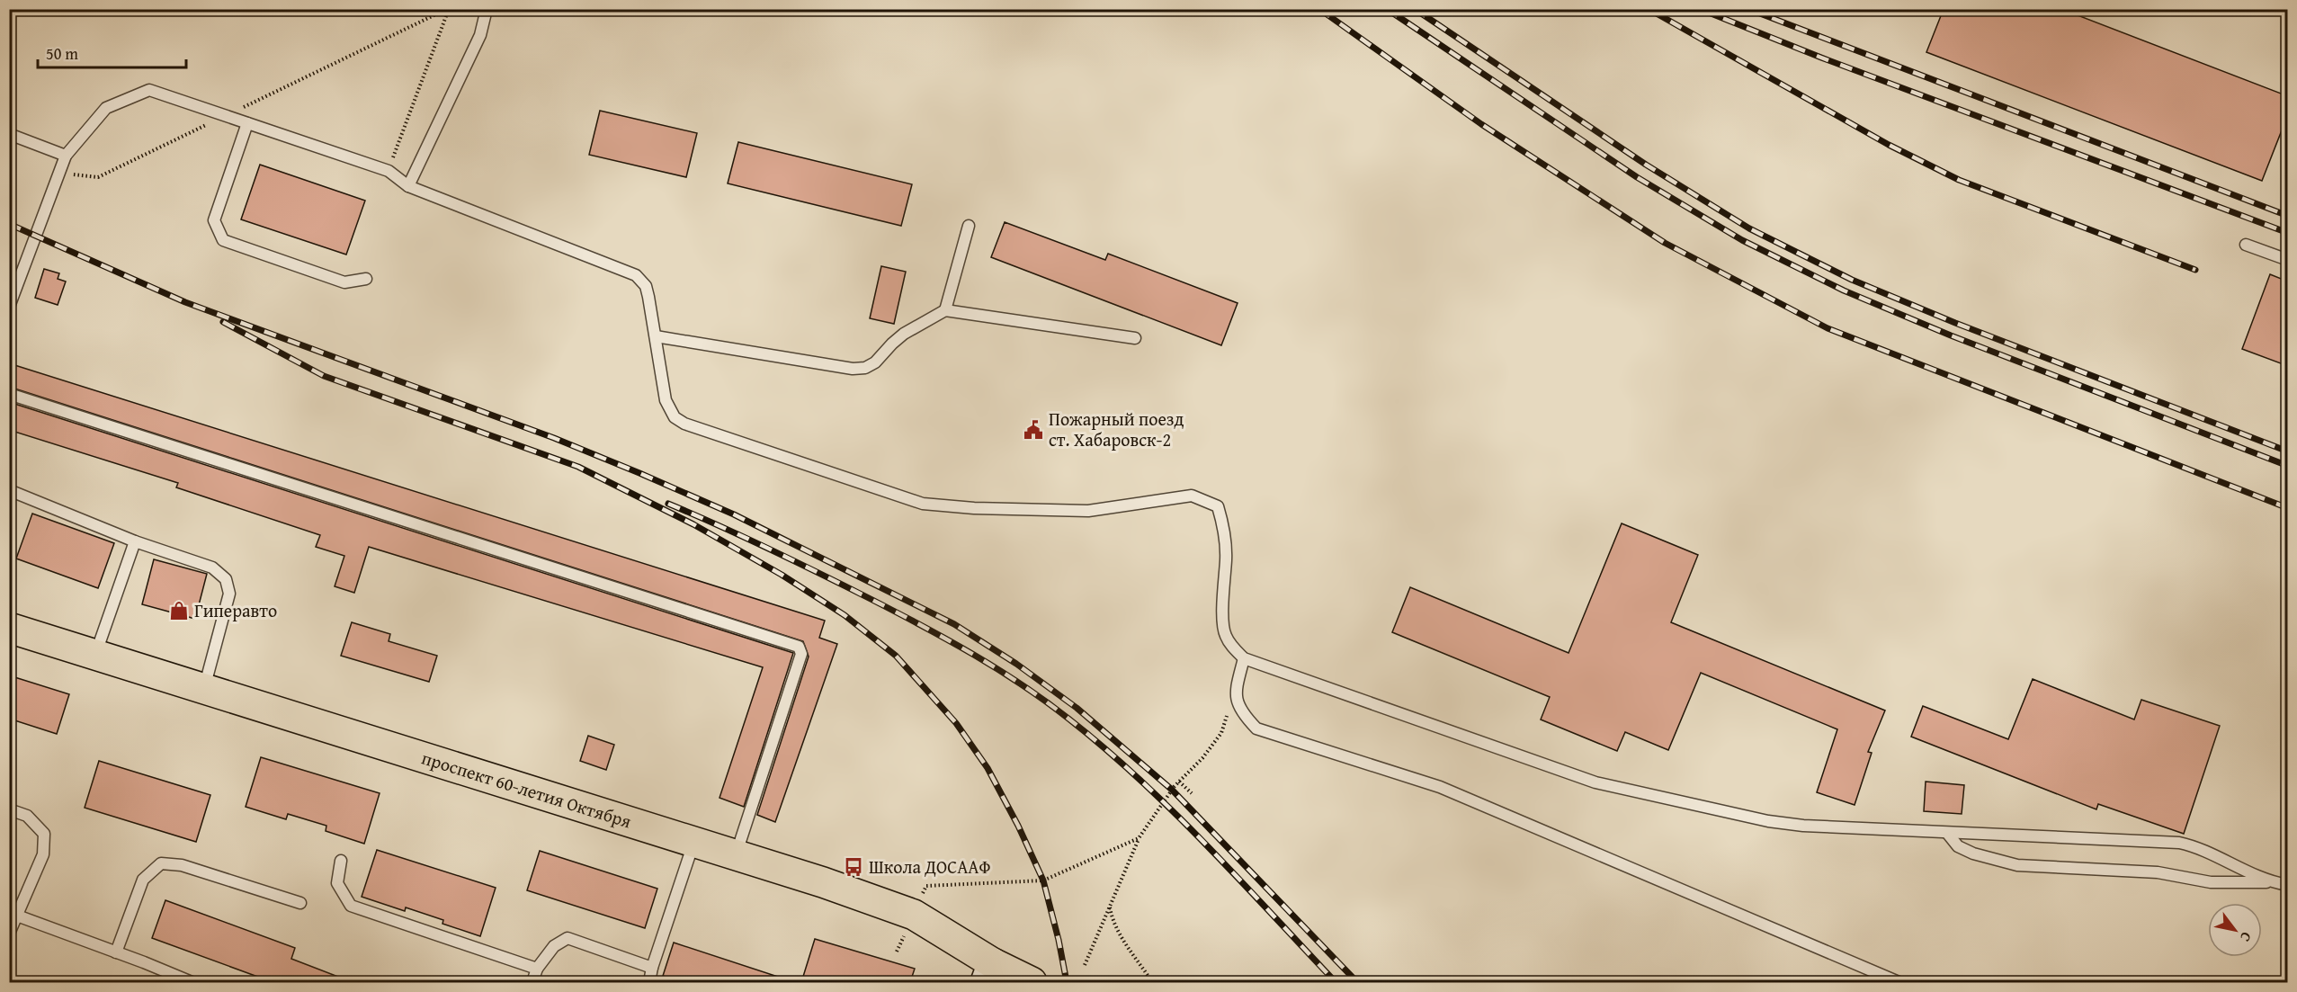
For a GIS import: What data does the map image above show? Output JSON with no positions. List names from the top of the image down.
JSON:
{
  "streets": {
    "highway": ["проспект 60-летия Октября"]
  },
  "places": {
    "public building": ["Пожарный поезд ст. Хабаровск-2"],
    "shop": ["Гиперавто"],
    "bus stop": ["Школа ДОСААФ"]
  },
  "scale_bar": "50 m",
  "north": "bottom right"
}
